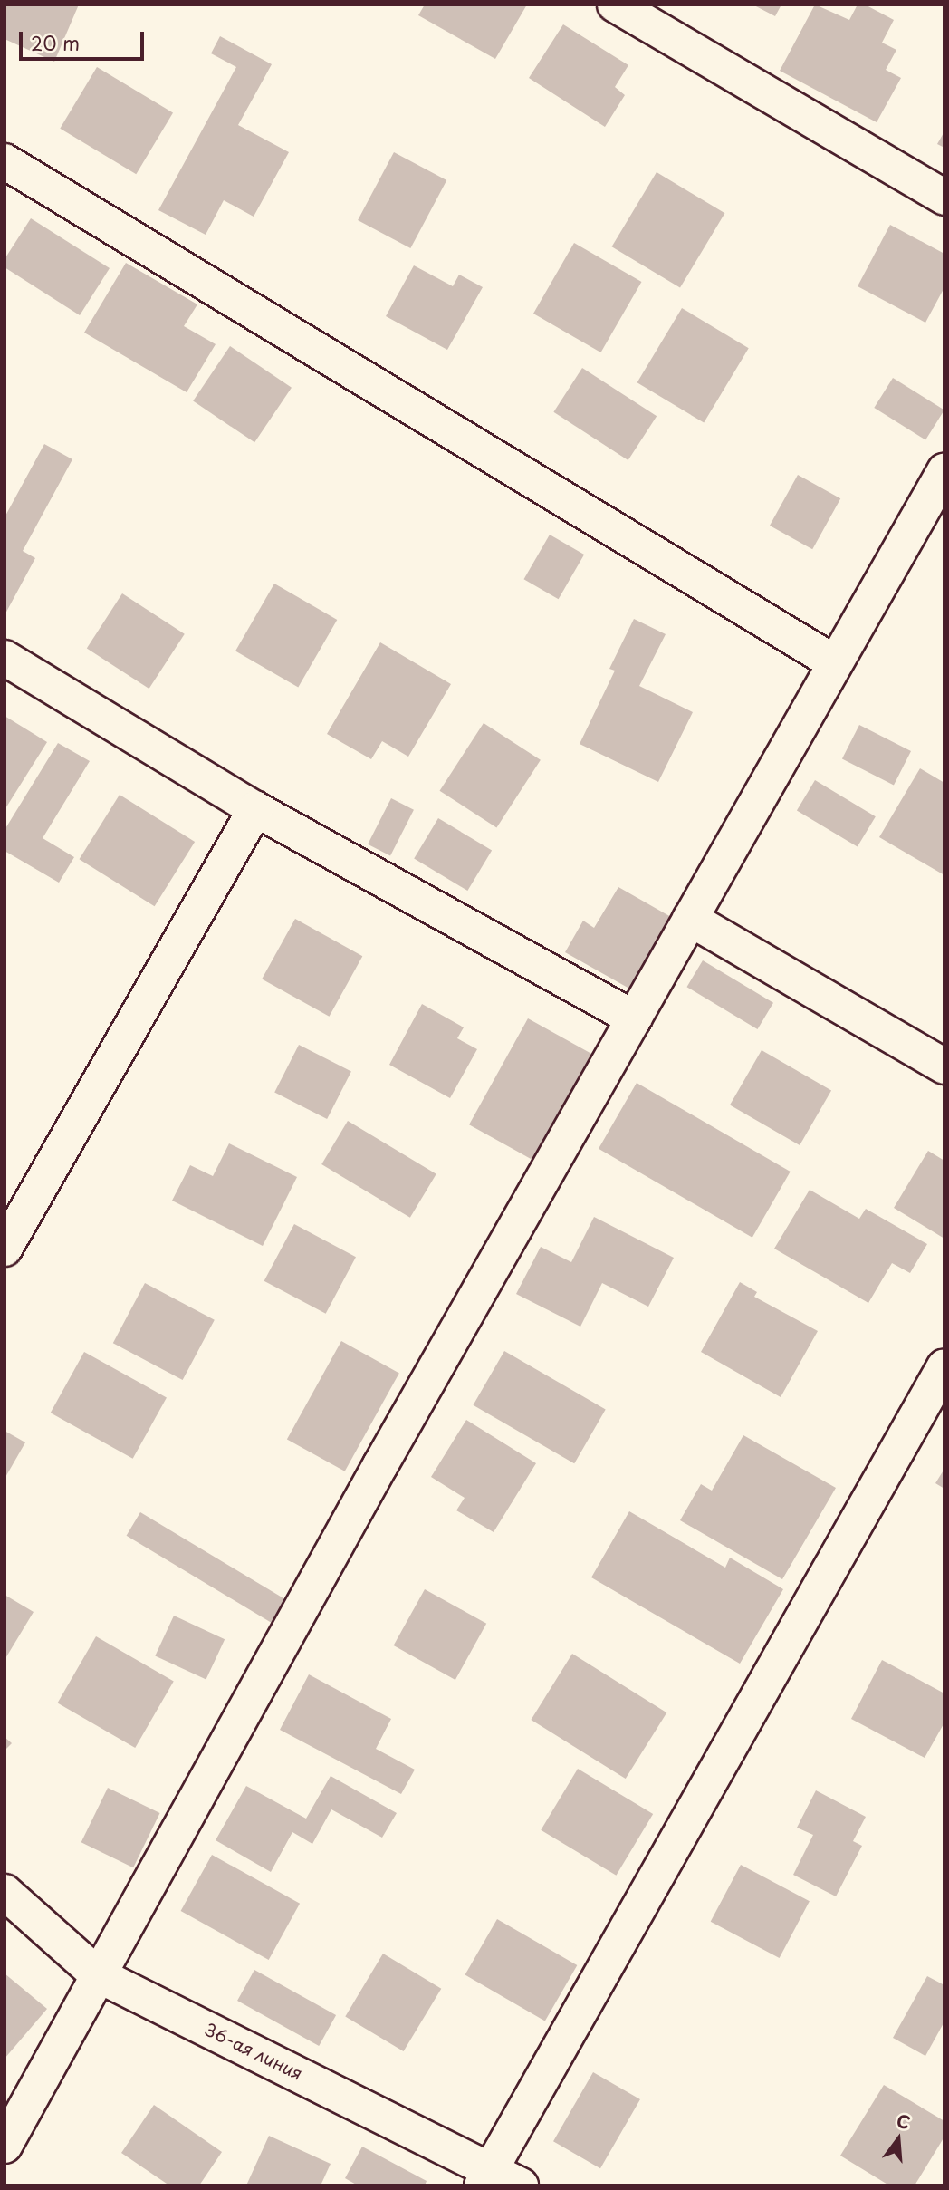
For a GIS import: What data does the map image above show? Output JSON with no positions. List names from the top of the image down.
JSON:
{
  "streets": {
    "street": ["36-ая линия"]
  },
  "scale_bar": "20 m",
  "north": "top"
}
